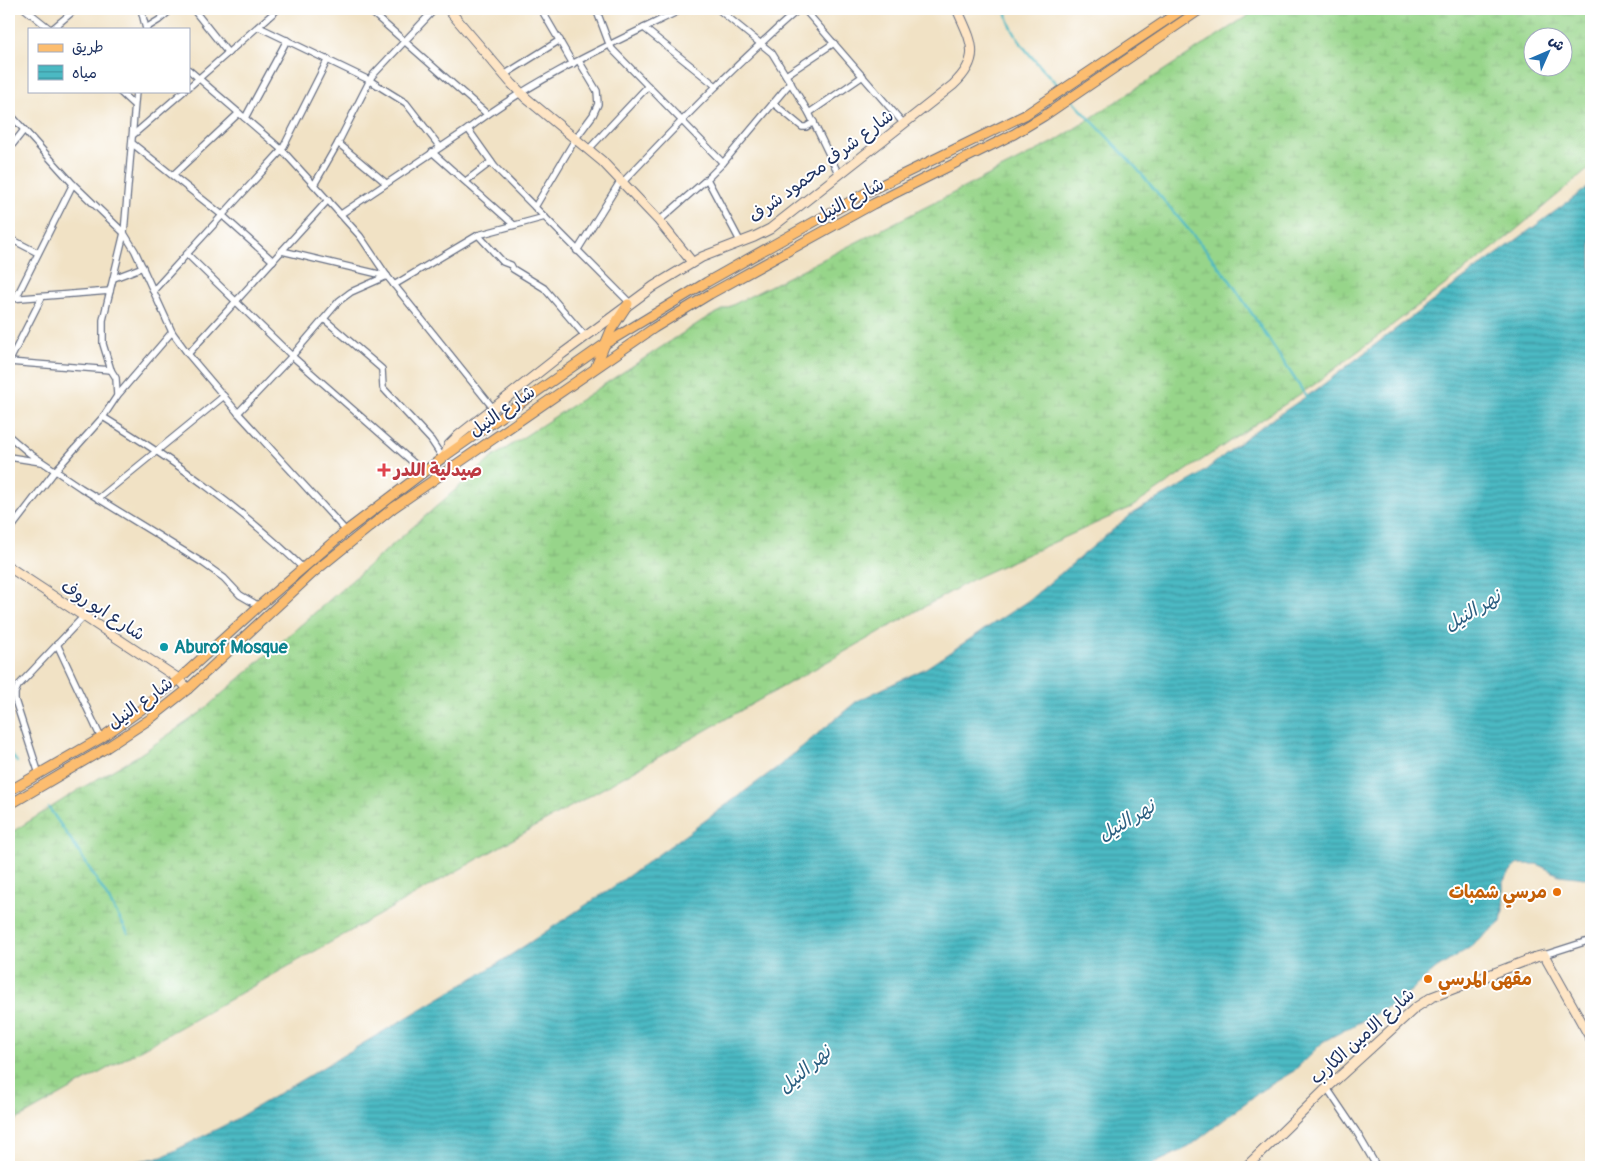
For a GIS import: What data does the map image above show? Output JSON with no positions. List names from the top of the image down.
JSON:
{
  "streets": {
    "main road": ["شارع النيل"],
    "street": ["شارع شرف محمود شرف", "شارع ابو روف", "شارع الامين الكارب"]
  },
  "crossings": [
    ["شارع شرف محمود شرف", "شارع النيل"],
    ["شارع النيل", "شارع ابو روف"]
  ],
  "water": ["نهر النيل"],
  "places": {
    "health": ["صيدلية اللدر"],
    "other": ["Aburof Mosque", "مرسي شمبات", "مقهى المرسي"]
  },
  "legend": ["طريق", "مياه"],
  "north": "top right"
}
